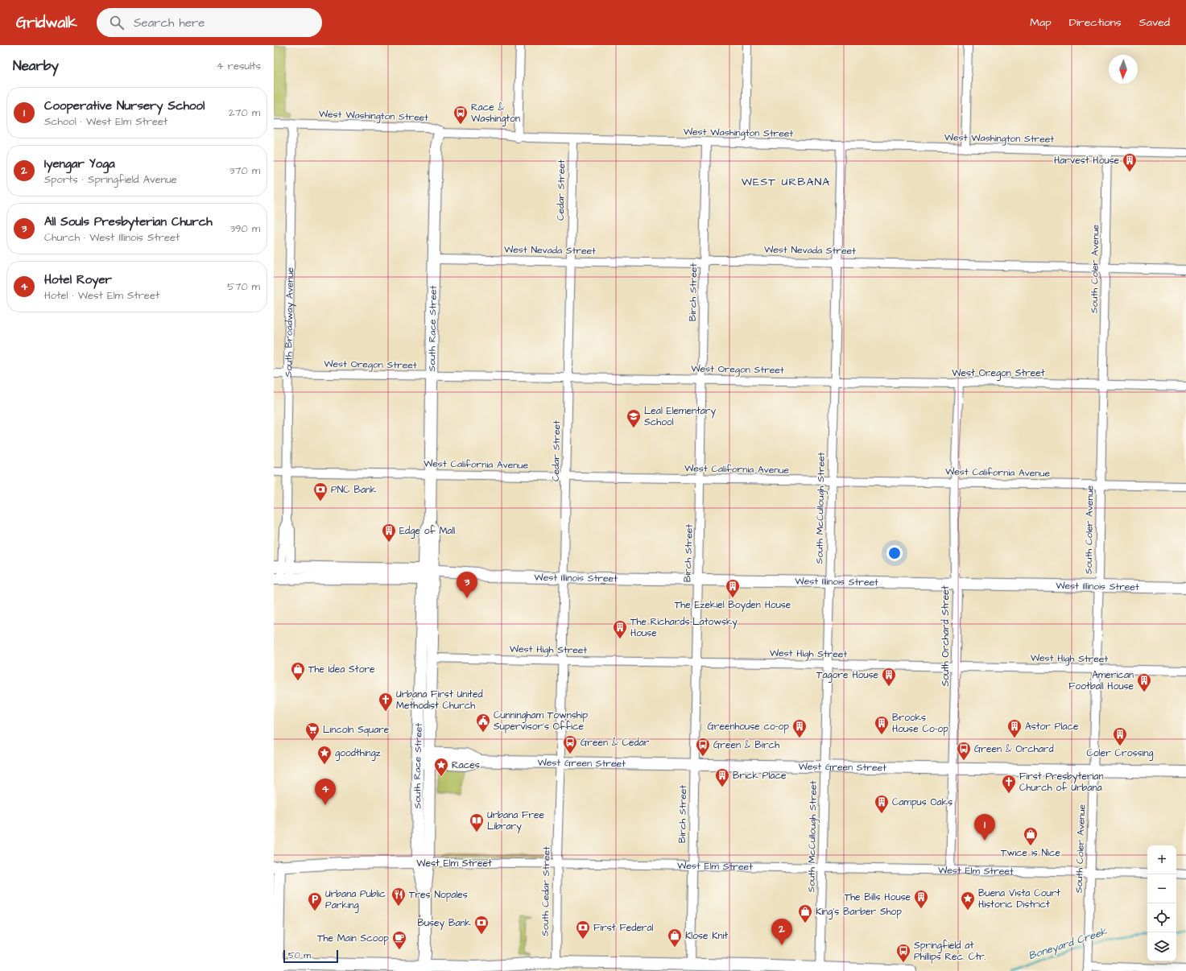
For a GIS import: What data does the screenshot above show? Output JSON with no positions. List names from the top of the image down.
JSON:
{
  "streets": {
    "street": [
      "West Washington Street",
      "Cedar Street",
      "West Nevada Street",
      "South Coler Avenue",
      "Birch Street",
      "South Broadway Avenue",
      "South Race Street",
      "West Oregon Street",
      "West California Avenue",
      "South McCullough Street",
      "West Illinois Street",
      "South Orchard Street",
      "West High Street",
      "West Green Street",
      "West Elm Street",
      "South Cedar Street"
    ]
  },
  "crossings": [
    ["West Washington Street", "Cedar Street"],
    ["West Washington Street", "South Coler Avenue"],
    ["West Washington Street", "Birch Street"],
    ["West Washington Street", "South Broadway Avenue"],
    ["West Washington Street", "South Race Street"],
    ["West Washington Street", "South McCullough Street"],
    ["Cedar Street", "West Nevada Street"],
    ["Cedar Street", "West Oregon Street"],
    ["Cedar Street", "West California Avenue"],
    ["Cedar Street", "West Illinois Street"],
    ["Cedar Street", "West High Street"],
    ["Cedar Street", "West Green Street"],
    ["Cedar Street", "South Cedar Street"],
    ["West Nevada Street", "South Coler Avenue"],
    ["West Nevada Street", "Birch Street"],
    ["West Nevada Street", "South Race Street"],
    ["West Nevada Street", "South McCullough Street"],
    ["South Coler Avenue", "West Oregon Street"],
    ["South Coler Avenue", "West California Avenue"],
    ["South Coler Avenue", "West Illinois Street"],
    ["South Coler Avenue", "West High Street"],
    ["South Coler Avenue", "West Green Street"],
    ["South Coler Avenue", "West Elm Street"],
    ["Birch Street", "West Oregon Street"],
    ["Birch Street", "West California Avenue"],
    ["Birch Street", "West Illinois Street"],
    ["Birch Street", "West High Street"],
    ["Birch Street", "West Green Street"],
    ["Birch Street", "West Elm Street"],
    ["South Broadway Avenue", "West Oregon Street"],
    ["South Broadway Avenue", "West California Avenue"],
    ["South Broadway Avenue", "West Illinois Street"],
    ["South Race Street", "West Oregon Street"],
    ["South Race Street", "West California Avenue"],
    ["South Race Street", "West Illinois Street"],
    ["South Race Street", "West High Street"],
    ["South Race Street", "West Green Street"],
    ["South Race Street", "West Elm Street"],
    ["West Oregon Street", "South McCullough Street"],
    ["West Oregon Street", "South Orchard Street"],
    ["West California Avenue", "South McCullough Street"],
    ["West California Avenue", "South Orchard Street"],
    ["South McCullough Street", "West Illinois Street"],
    ["South McCullough Street", "West High Street"],
    ["South McCullough Street", "West Green Street"],
    ["South McCullough Street", "West Elm Street"],
    ["West Illinois Street", "South Orchard Street"],
    ["South Orchard Street", "West High Street"],
    ["South Orchard Street", "West Green Street"],
    ["South Orchard Street", "West Elm Street"],
    ["West Green Street", "South Cedar Street"],
    ["West Elm Street", "South Cedar Street"]
  ],
  "districts": ["WEST URBANA"],
  "water": ["Boneyard Creek"],
  "places": {
    "bus stop": [
      "Race & Washington",
      "Green & Cedar",
      "Green & Birch",
      "Green & Orchard",
      "Springfield at Phillips Rec. Ctr."
    ],
    "building": [
      "Harvest House",
      "Edge of Mall",
      "The Ezekiel Boyden House",
      "The Richards-Latowsky House",
      "Tagore House",
      "American Football House",
      "Brooks House Co-op",
      "Greenhouse co-op",
      "Astor Place",
      "Coler Crossing",
      "Brick Place",
      "Campus Oaks",
      "The Bills House"
    ],
    "school or university": ["Leal Elementary School"],
    "bank": ["PNC Bank", "Busey Bank", "First Federal"],
    "shop": [
      "The Idea Store",
      "Twice is Nice",
      "King's Barber Shop",
      "Klose Knit"
    ],
    "church": ["Urbana First United Methodist Church", "First Presbyterian Church of Urbana"],
    "public building": ["Cunningham Township Supervisor's Office"],
    "supermarket": ["Lincoln Square"],
    "place": ["goodthingz", "Races", "Buena Vista Court Historic District"],
    "library": ["Urbana Free Library"],
    "restaurant": ["Tres Nopales"],
    "parking": ["Urbana Public Parking"],
    "cafe": ["The Main Scoop"]
  },
  "scale_bar": "50 m",
  "north": "bottom",
  "page": {
    "header": "Gridwalk",
    "search": "Search here",
    "nav": ["Map", "Directions", "Saved"],
    "heading": ["Nearby", "4 results"],
    "list": [
      {
        "mark": "1",
        "name": "Cooperative Nursery School",
        "note": "School · West Elm Street",
        "value": "270 m"
      },
      {
        "mark": "2",
        "name": "Iyengar Yoga",
        "note": "Sports · Springfield Avenue",
        "value": "370 m"
      },
      {
        "mark": "3",
        "name": "All Souls Presbyterian Church",
        "note": "Church · West Illinois Street",
        "value": "390 m"
      },
      {
        "mark": "4",
        "name": "Hotel Royer",
        "note": "Hotel · West Elm Street",
        "value": "570 m"
      }
    ],
    "pins": [
      "3",
      "4",
      "1",
      "2"
    ],
    "map_buttons": ["+", "−"],
    "scale": "50 m"
  }
}
